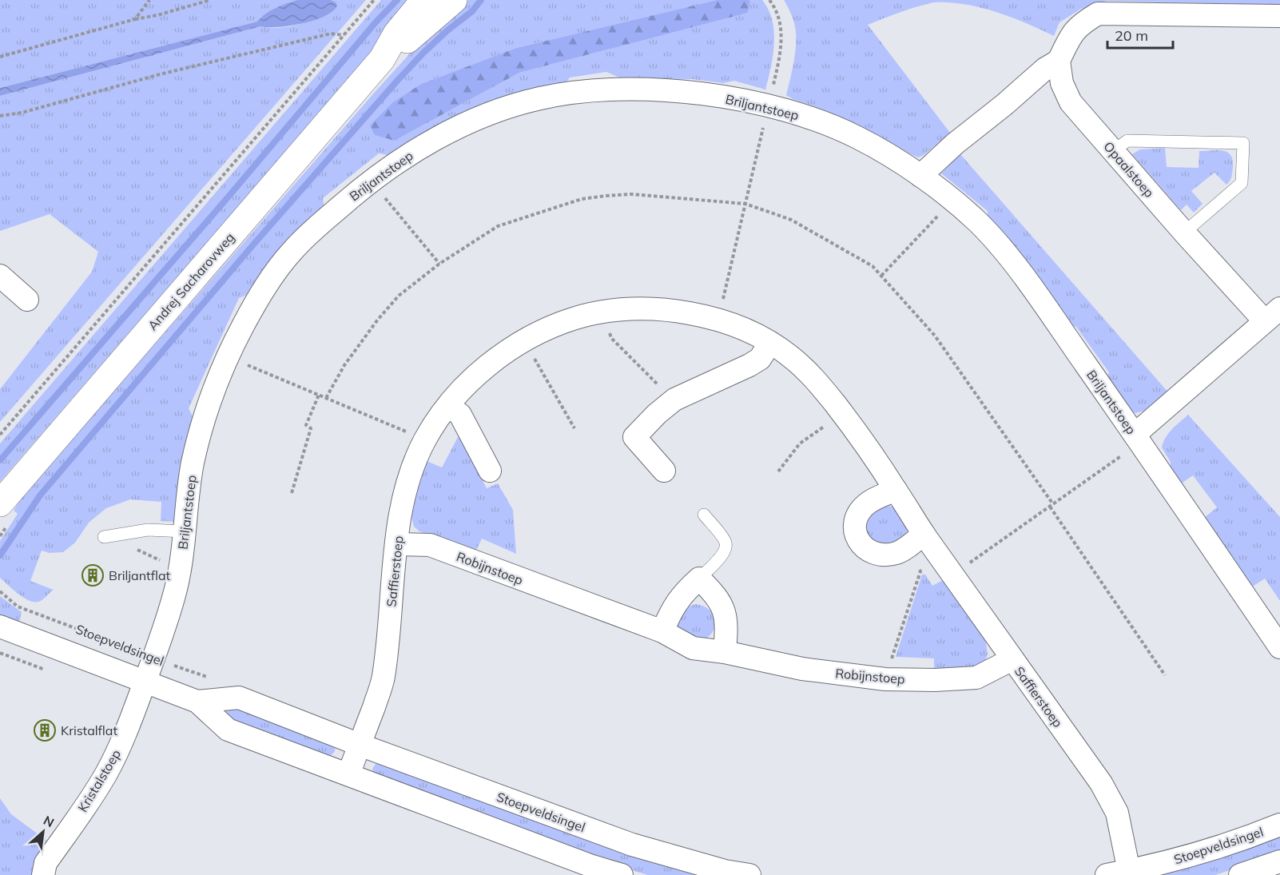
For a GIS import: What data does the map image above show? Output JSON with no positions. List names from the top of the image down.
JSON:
{
  "streets": {
    "street": [
      "Briljantstoep",
      "Opaalstoep",
      "Andrej Sacharovweg",
      "Robijnstoep",
      "Saffierstoep",
      "Stoepveldsingel",
      "Kristalstoep"
    ]
  },
  "crossings": [
    ["Briljantstoep", "Opaalstoep"],
    ["Briljantstoep", "Stoepveldsingel"],
    ["Briljantstoep", "Kristalstoep"],
    ["Robijnstoep", "Saffierstoep"],
    ["Saffierstoep", "Stoepveldsingel"],
    ["Stoepveldsingel", "Kristalstoep"]
  ],
  "places": {
    "building": ["Briljantflat", "Kristalflat"]
  },
  "scale_bar": "20 m",
  "north": "top right"
}
